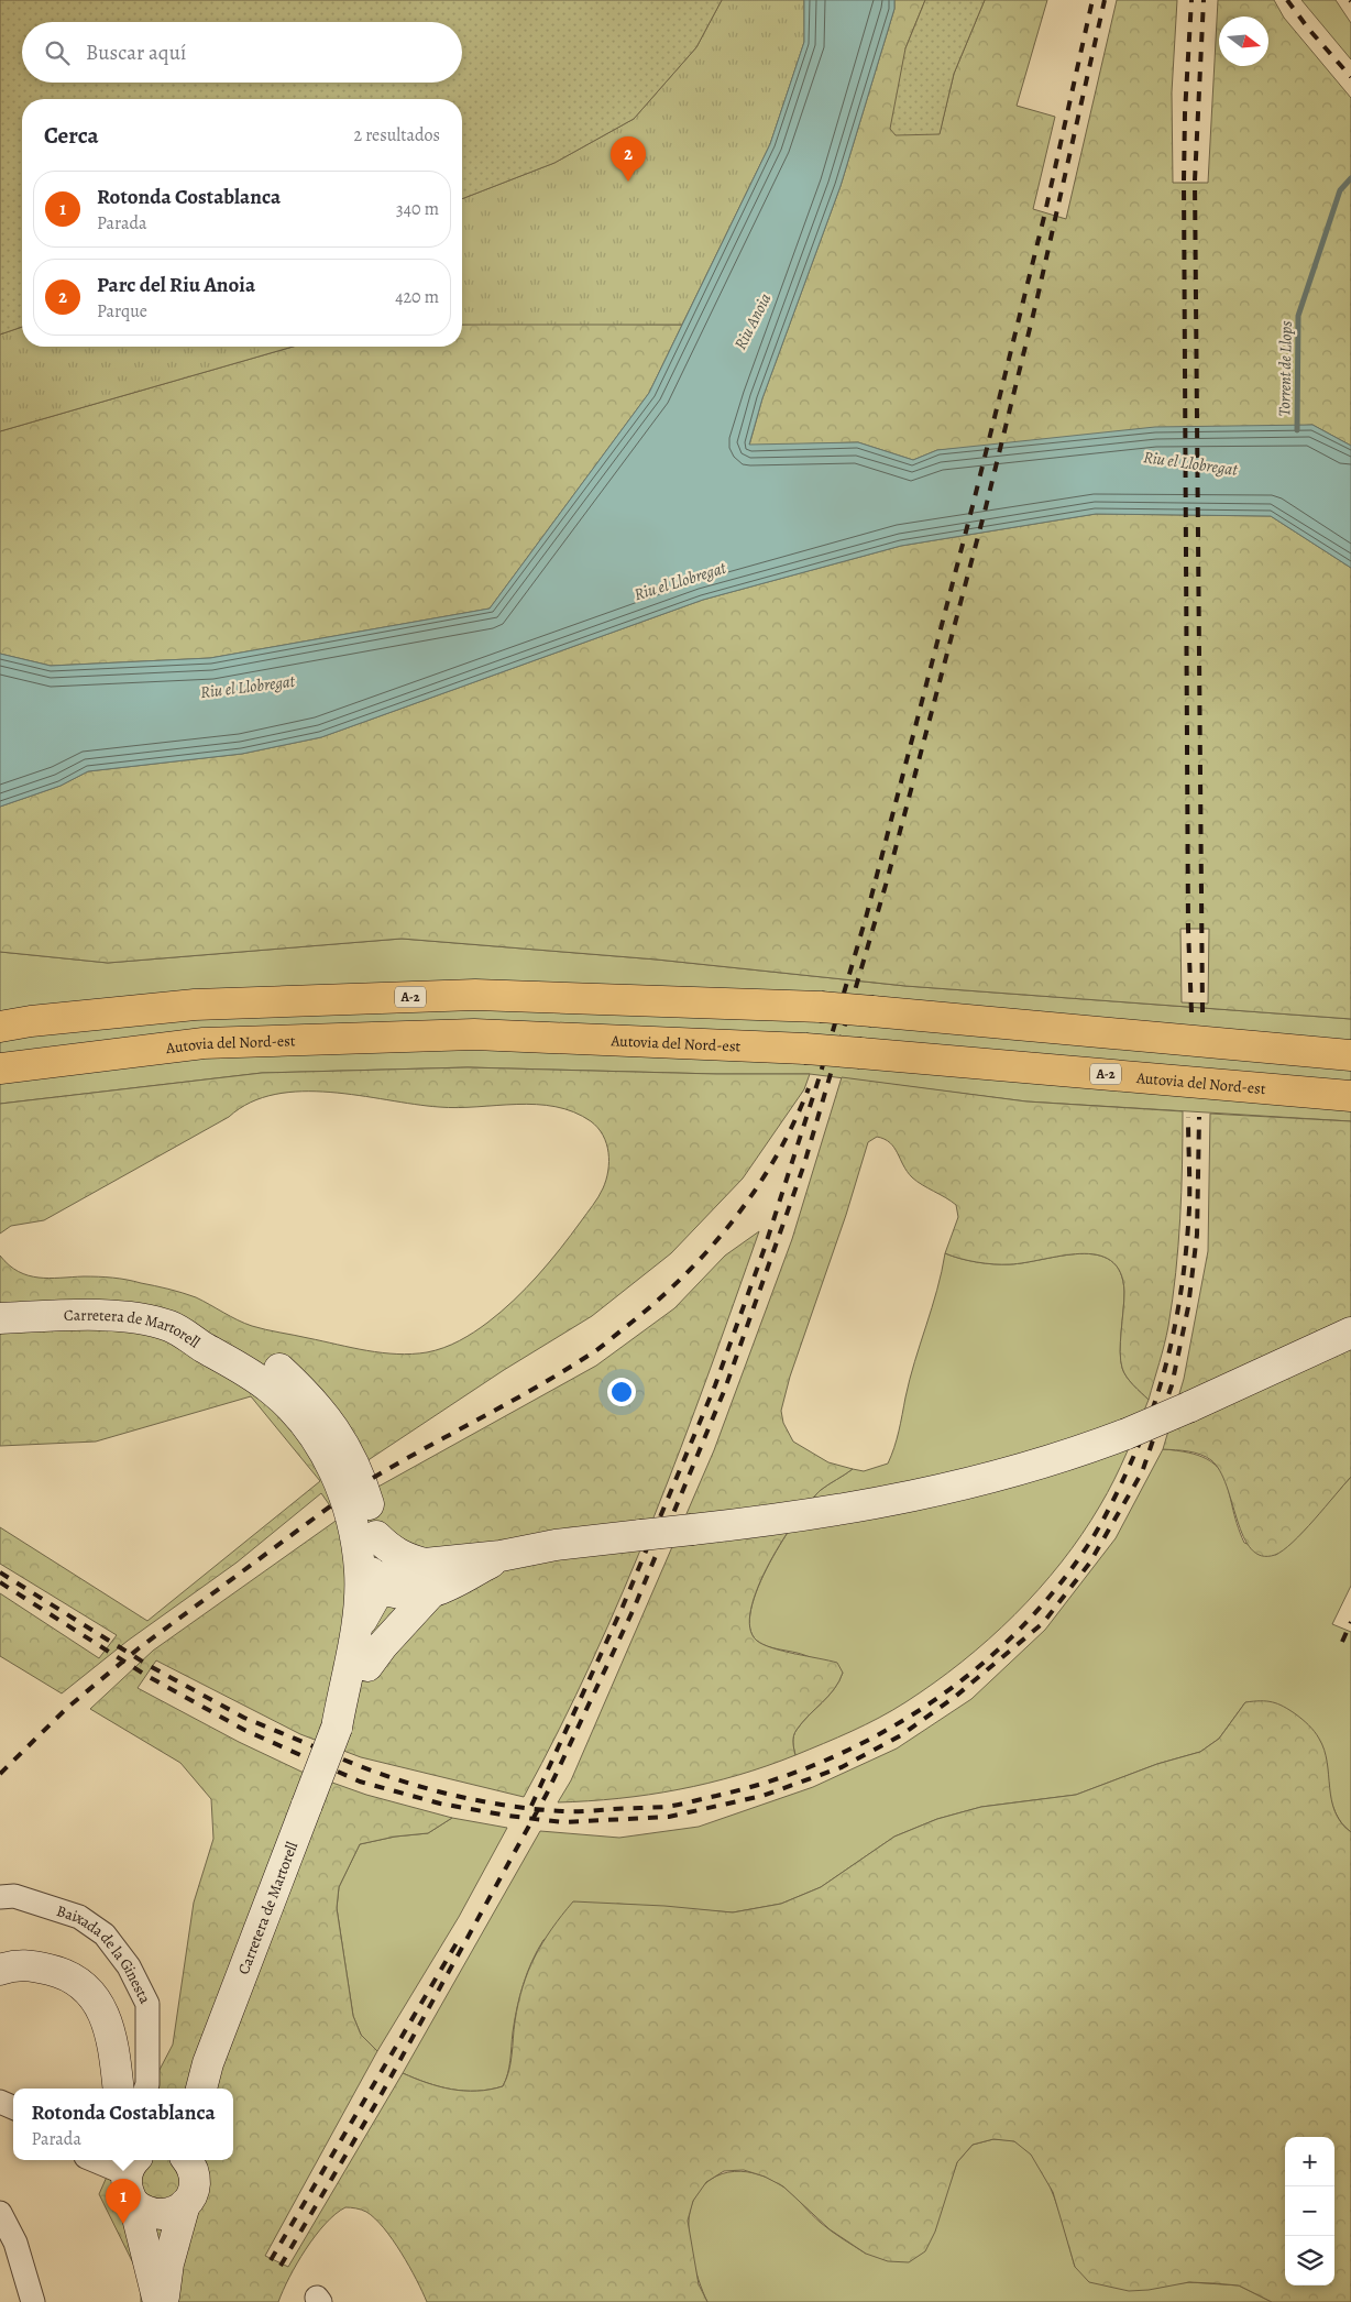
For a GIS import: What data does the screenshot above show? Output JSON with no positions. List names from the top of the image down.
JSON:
{
  "streets": {
    "highway": ["A-2", "Autovia del Nord-est"],
    "main road": ["Carretera de Martorell"],
    "street": ["Baixada de la Ginesta"]
  },
  "water": ["Riu Anoia", "Torrent de Llops", "Riu el Llobregat"],
  "north": "right",
  "page": {
    "search": "Buscar aquí",
    "heading": ["Cerca", "2 resultados"],
    "pins": ["2", "1"],
    "list": [
      {
        "mark": "1",
        "name": "Rotonda Costablanca",
        "note": "Parada",
        "value": "340 m"
      },
      {
        "mark": "2",
        "name": "Parc del Riu Anoia",
        "note": "Parque",
        "value": "420 m"
      }
    ],
    "popup": ["Rotonda Costablanca", "Parada"],
    "map_buttons": ["+", "−"]
  }
}
